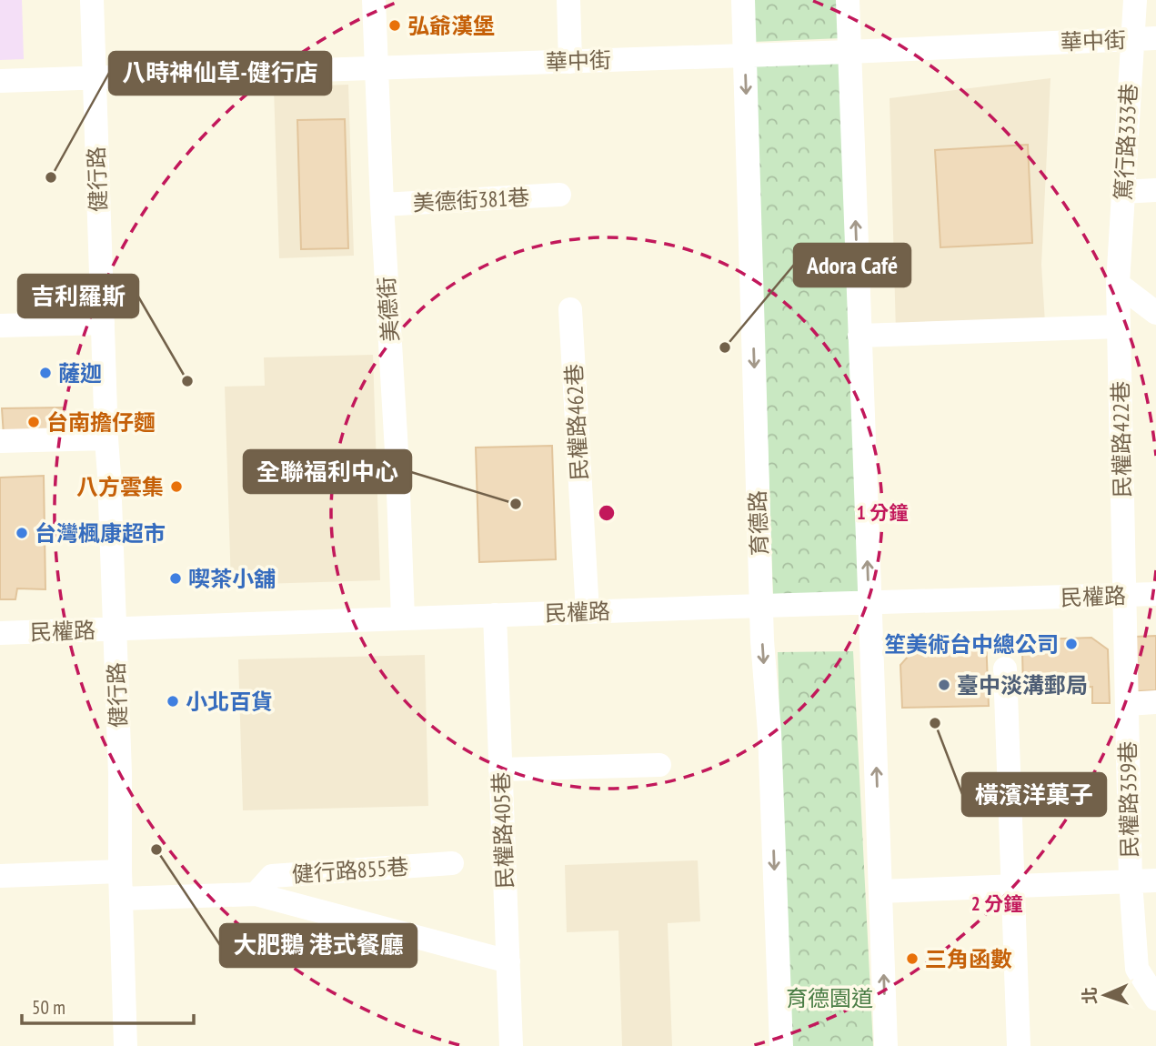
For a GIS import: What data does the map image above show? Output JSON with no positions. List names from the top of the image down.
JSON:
{
  "streets": {
    "street": [
      "華中街",
      "篤行路333巷",
      "健行路",
      "美德街381巷",
      "美德街",
      "民權路462巷",
      "民權路422巷",
      "育德路",
      "民權路",
      "民權路359巷",
      "民權路405巷",
      "健行路855巷"
    ]
  },
  "crossings": [
    ["華中街", "篤行路333巷"],
    ["華中街", "健行路"],
    ["華中街", "美德街"],
    ["華中街", "育德路"],
    ["篤行路333巷", "民權路422巷"],
    ["健行路", "民權路"],
    ["美德街381巷", "美德街"],
    ["美德街", "民權路"],
    ["民權路462巷", "民權路"],
    ["民權路422巷", "民權路"],
    ["民權路422巷", "民權路359巷"],
    ["育德路", "民權路"],
    ["民權路", "民權路359巷"],
    ["民權路", "民權路405巷"]
  ],
  "parks": ["育德園道"],
  "places": [
    "弘爺漢堡",
    "八時神仙草-健行店",
    "Adora Café",
    "薩迦",
    "吉利羅斯",
    "台南擔仔麵",
    "八方雲集",
    "全聯福利中心",
    "台灣楓康超市",
    "喫茶小舖",
    "笙美術台中總公司",
    "臺中淡溝郵局",
    "小北百貨",
    "橫濱洋菓子",
    "大肥鵝 港式餐廳",
    "三角函數"
  ],
  "scale_bar": "50 m",
  "north": "left",
  "rings": ["1 分鐘", "2 分鐘"]
}
